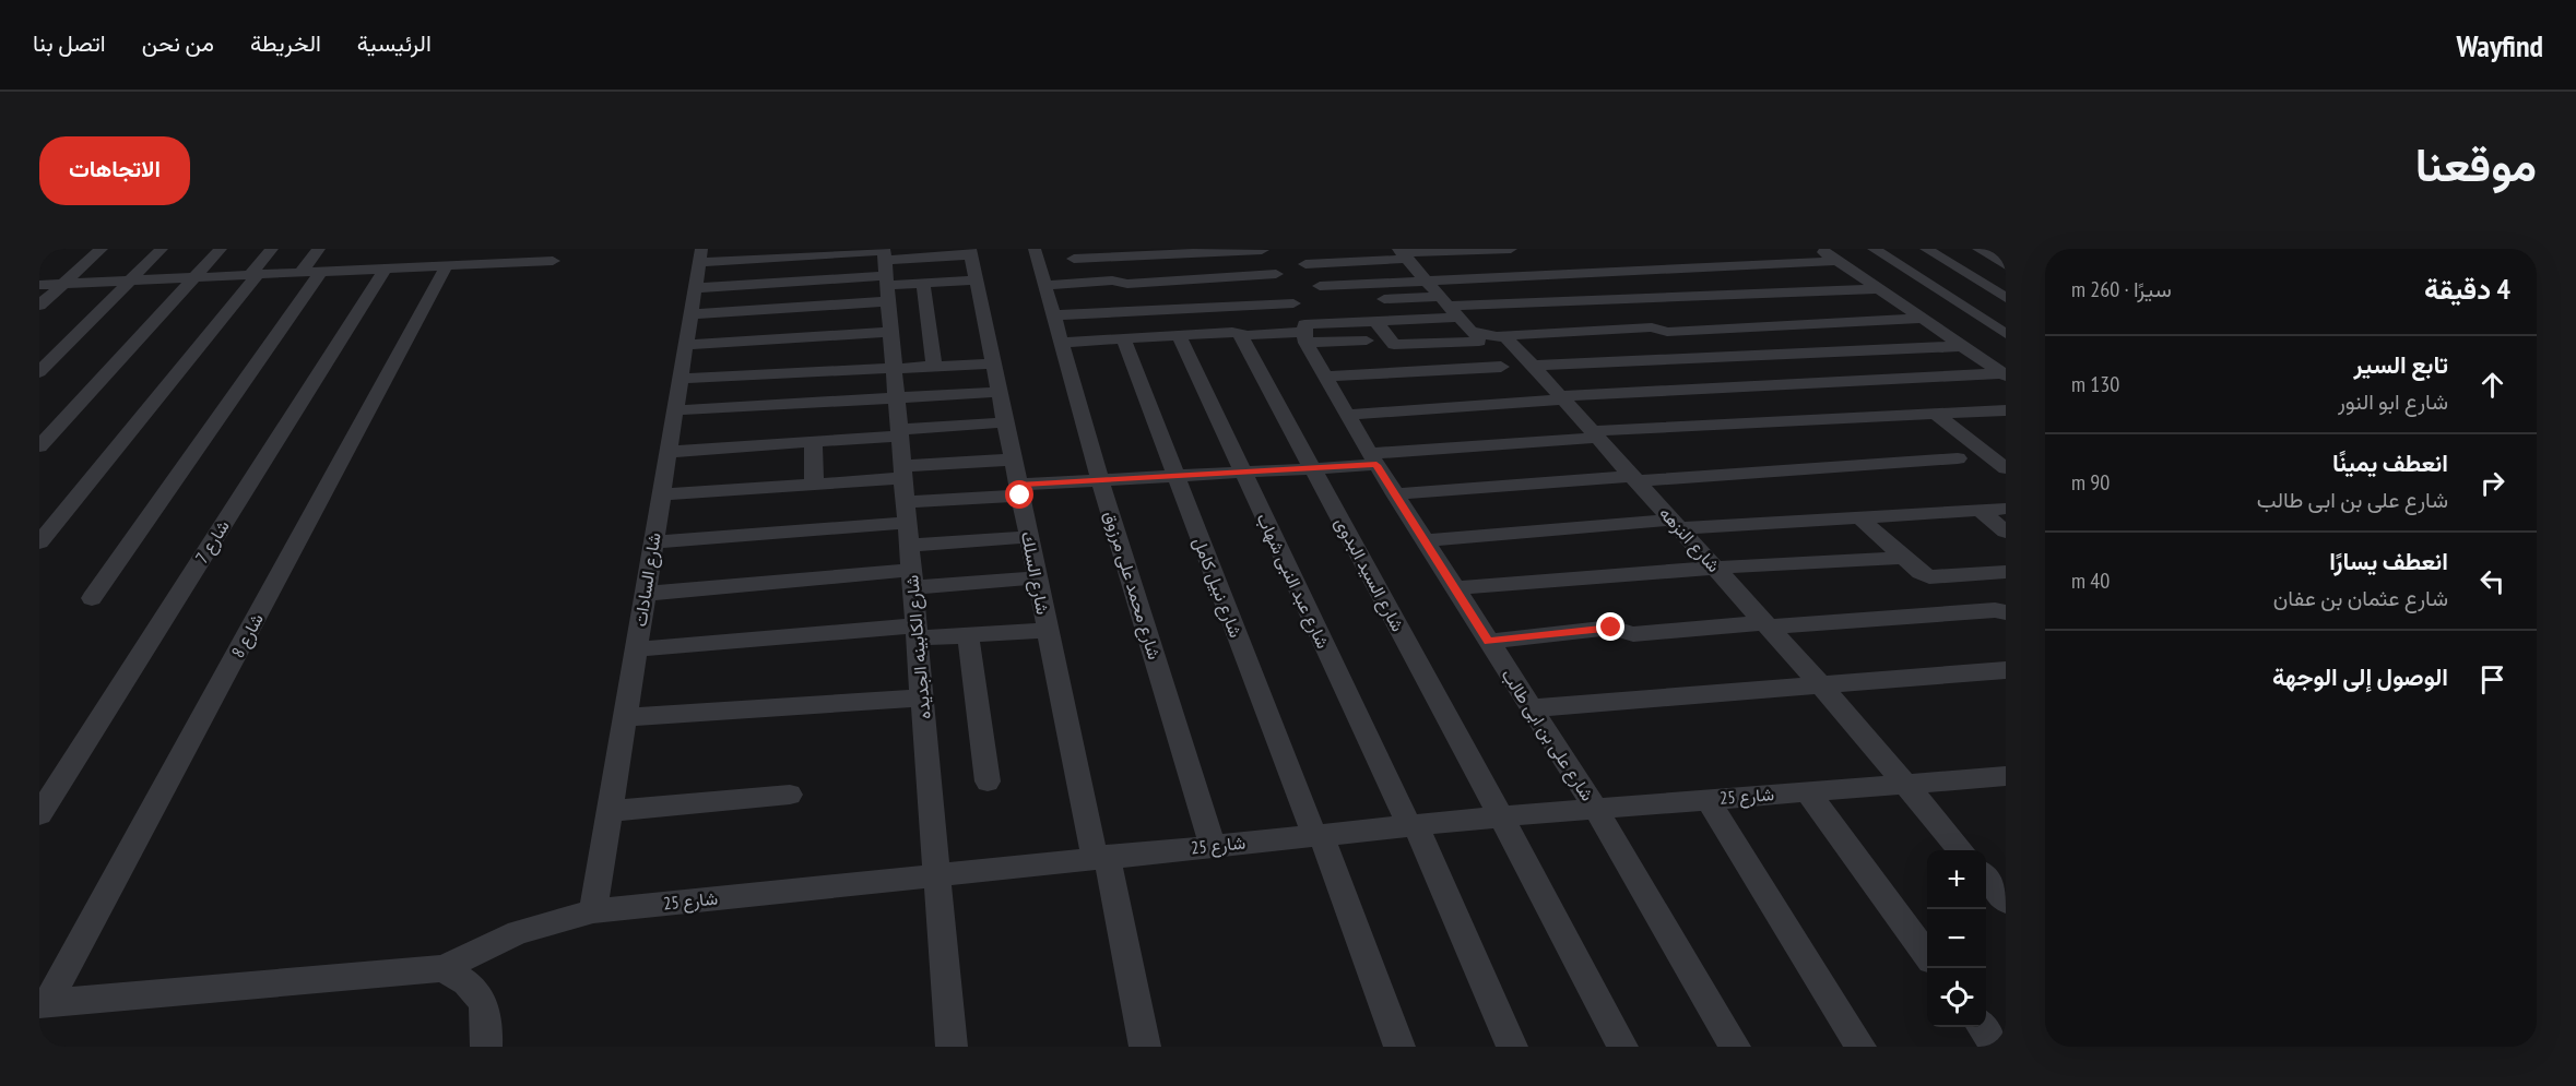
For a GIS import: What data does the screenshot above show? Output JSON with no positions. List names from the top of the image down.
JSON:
{
  "streets": {
    "street": [
      "شارع النزهه",
      "شارع 7",
      "شارع السلك",
      "شارع السيد البدوى",
      "شارع السادات",
      "شارع عبد النبى شهاب",
      "شارع محمد على مرزوق",
      "شارع نبيل كامل",
      "شارع 8",
      "شارع الكابينه الجديده",
      "شارع على بن ابى طالب",
      "شارع 25"
    ]
  },
  "crossings": [
    ["شارع النزهه", "شارع 25"],
    ["شارع السلك", "شارع 25"],
    ["شارع السيد البدوى", "شارع 25"],
    ["شارع السادات", "شارع 25"],
    ["شارع عبد النبى شهاب", "شارع 25"],
    ["شارع محمد على مرزوق", "شارع 25"],
    ["شارع نبيل كامل", "شارع 25"],
    ["شارع الكابينه الجديده", "شارع 25"],
    ["شارع على بن ابى طالب", "شارع 25"]
  ],
  "page": {
    "header": "Wayfind",
    "nav": [
      "الرئيسية",
      "الخريطة",
      "من نحن",
      "اتصل بنا"
    ],
    "title": "موقعنا",
    "buttons": "الاتجاهات",
    "heading": ["4 دقيقة", "سيرًا · 260 m"],
    "list": [
      ["تابع السير", "شارع ابو النور", "130 m"],
      ["انعطف يمينًا", "شارع على بن ابى طالب", "90 m"],
      ["انعطف يسارًا", "شارع عثمان بن عفان", "40 m"],
      "الوصول إلى الوجهة"
    ],
    "map_buttons": ["+", "−"]
  }
}
